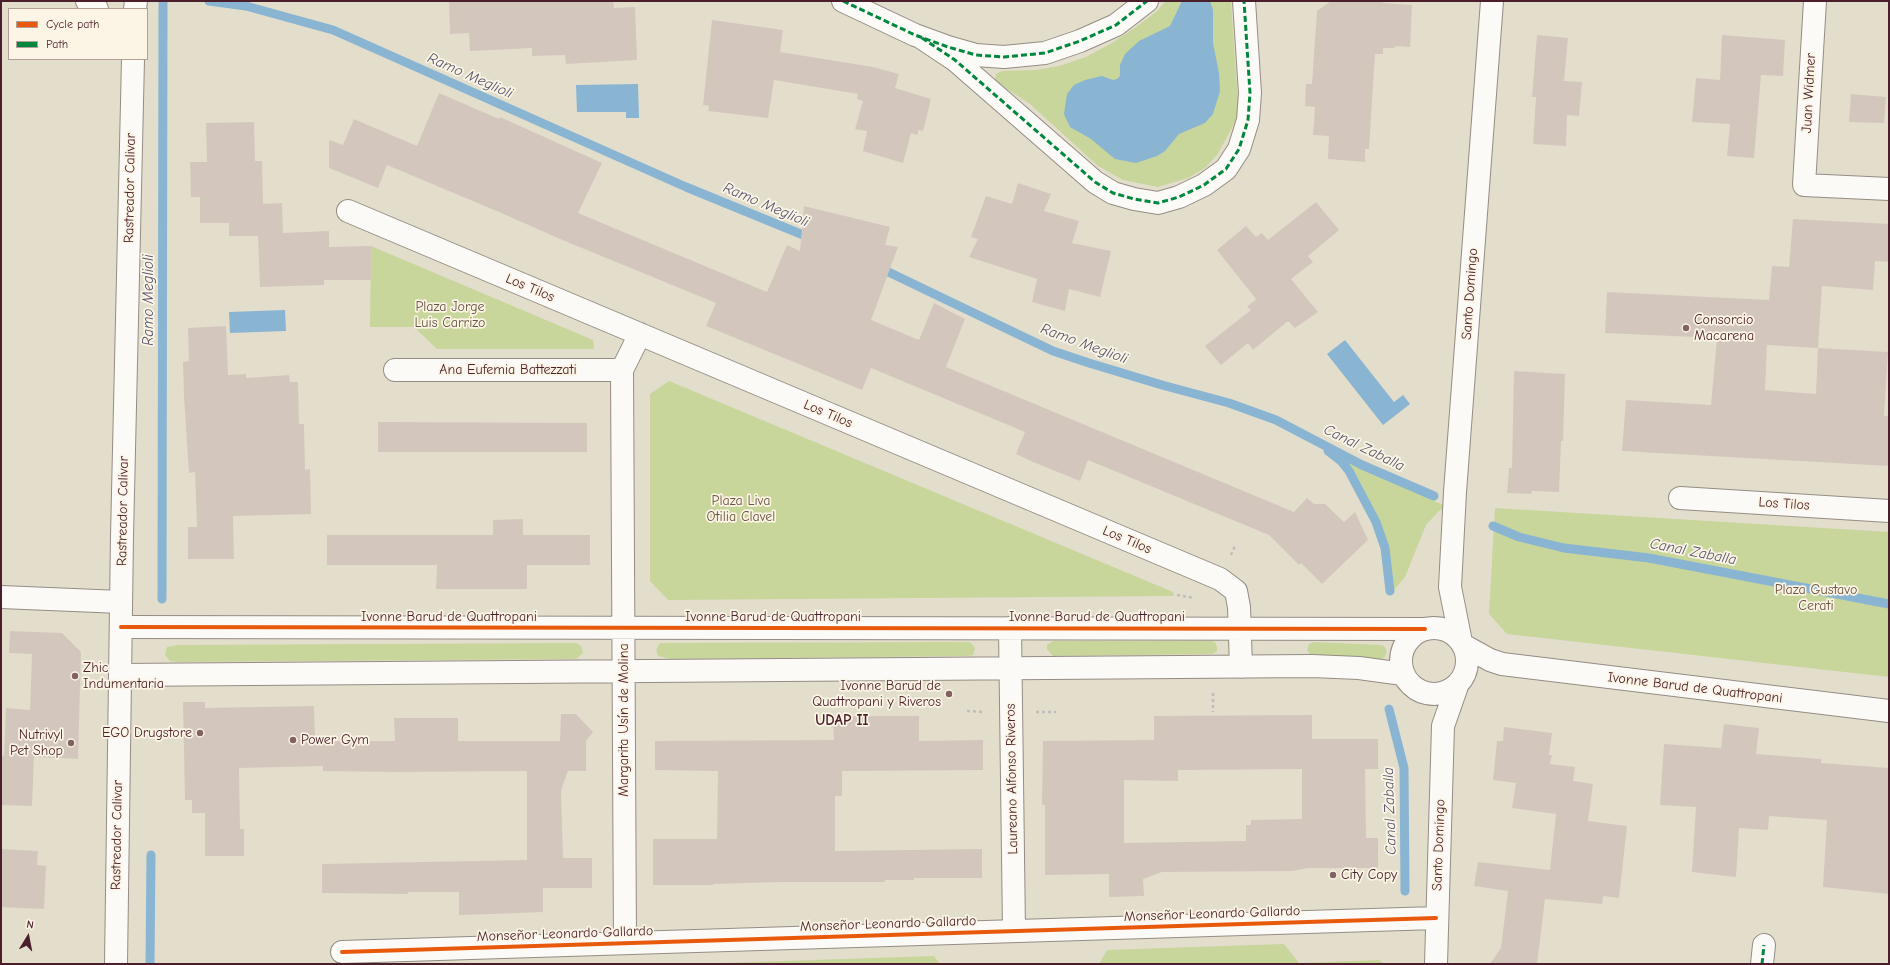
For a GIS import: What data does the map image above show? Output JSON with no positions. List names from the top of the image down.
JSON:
{
  "streets": {
    "street": [
      "Juan Widmer",
      "Rastreador Calivar",
      "Los Tilos",
      "Santo Domingo",
      "Ana Eufemia Battezzati",
      "Ivonne Barud de Quattropani",
      "Margarita Usín de Molina",
      "Laureano Alfonso Riveros",
      "Monseñor Leonardo Gallardo"
    ]
  },
  "crossings": [
    ["Rastreador Calivar", "Ivonne Barud de Quattropani"],
    ["Los Tilos", "Ivonne Barud de Quattropani"],
    ["Los Tilos", "Margarita Usín de Molina"],
    ["Santo Domingo", "Ivonne Barud de Quattropani"],
    ["Santo Domingo", "Monseñor Leonardo Gallardo"],
    ["Ana Eufemia Battezzati", "Margarita Usín de Molina"],
    ["Ivonne Barud de Quattropani", "Margarita Usín de Molina"],
    ["Ivonne Barud de Quattropani", "Laureano Alfonso Riveros"],
    ["Margarita Usín de Molina", "Monseñor Leonardo Gallardo"],
    ["Laureano Alfonso Riveros", "Monseñor Leonardo Gallardo"]
  ],
  "districts": ["UDAP II"],
  "water": ["Ramo Meglioli", "Canal Zaballa"],
  "parks": ["Plaza Jorge Luis Carrizo", "Plaza Liva Otilia Clavel", "Plaza Gustavo Cerati"],
  "places": [
    "Consorcio Macarena",
    "Zhic Indumentaria",
    "Ivonne Barud de Quattropani y Riveros",
    "EGO Drugstore",
    "Power Gym",
    "Nutrivyl Pet Shop",
    "City Copy"
  ],
  "legend": ["Cycle path", "Path"],
  "north": "top"
}
